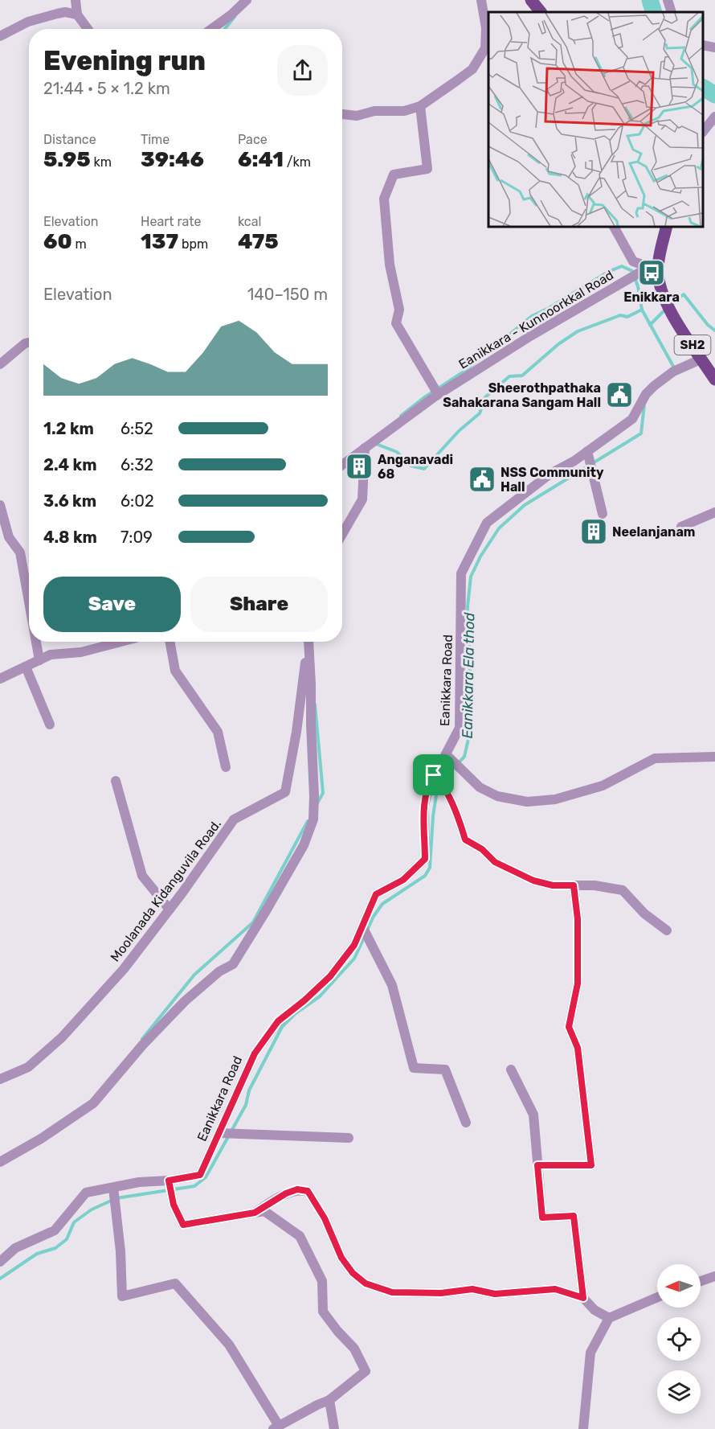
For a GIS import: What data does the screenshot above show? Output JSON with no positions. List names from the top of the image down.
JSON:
{
  "streets": {
    "main road": ["SH2"],
    "street": ["Eanikkara - Kunnoorkkal Road", "Eanikkara Road", "Moolanada Kidanguvila Road."]
  },
  "crossings": [
    ["Eanikkara - Kunnoorkkal Road", "SH2"],
    ["SH2", "Eanikkara Road"]
  ],
  "water": ["Eanikkara Ela thod"],
  "places": {
    "bus stop": ["Enikkara"],
    "public building": ["Sheerothpathaka Sahakarana Sangam Hall", "NSS Community Hall"],
    "building": ["Anganavadi 68", "Neelanjanam"]
  },
  "north": "left",
  "page": {
    "heading": ["Evening run", "21:44 · 5 × 1.2 km"],
    "stats": [
      ["Distance", "5.95 km"],
      ["Time", "39:46"],
      ["Pace", "6:41 /km"],
      ["Elevation", "60 m"],
      ["Heart rate", "137 bpm"],
      ["kcal", "475"]
    ],
    "chart": ["Elevation", "140–150 m"],
    "list": [
      {
        "name": "1.2 km",
        "note": "6:52"
      },
      {
        "name": "2.4 km",
        "note": "6:32"
      },
      {
        "name": "3.6 km",
        "note": "6:02"
      },
      {
        "name": "4.8 km",
        "note": "7:09"
      }
    ],
    "buttons": ["Save", "Share"]
  }
}
